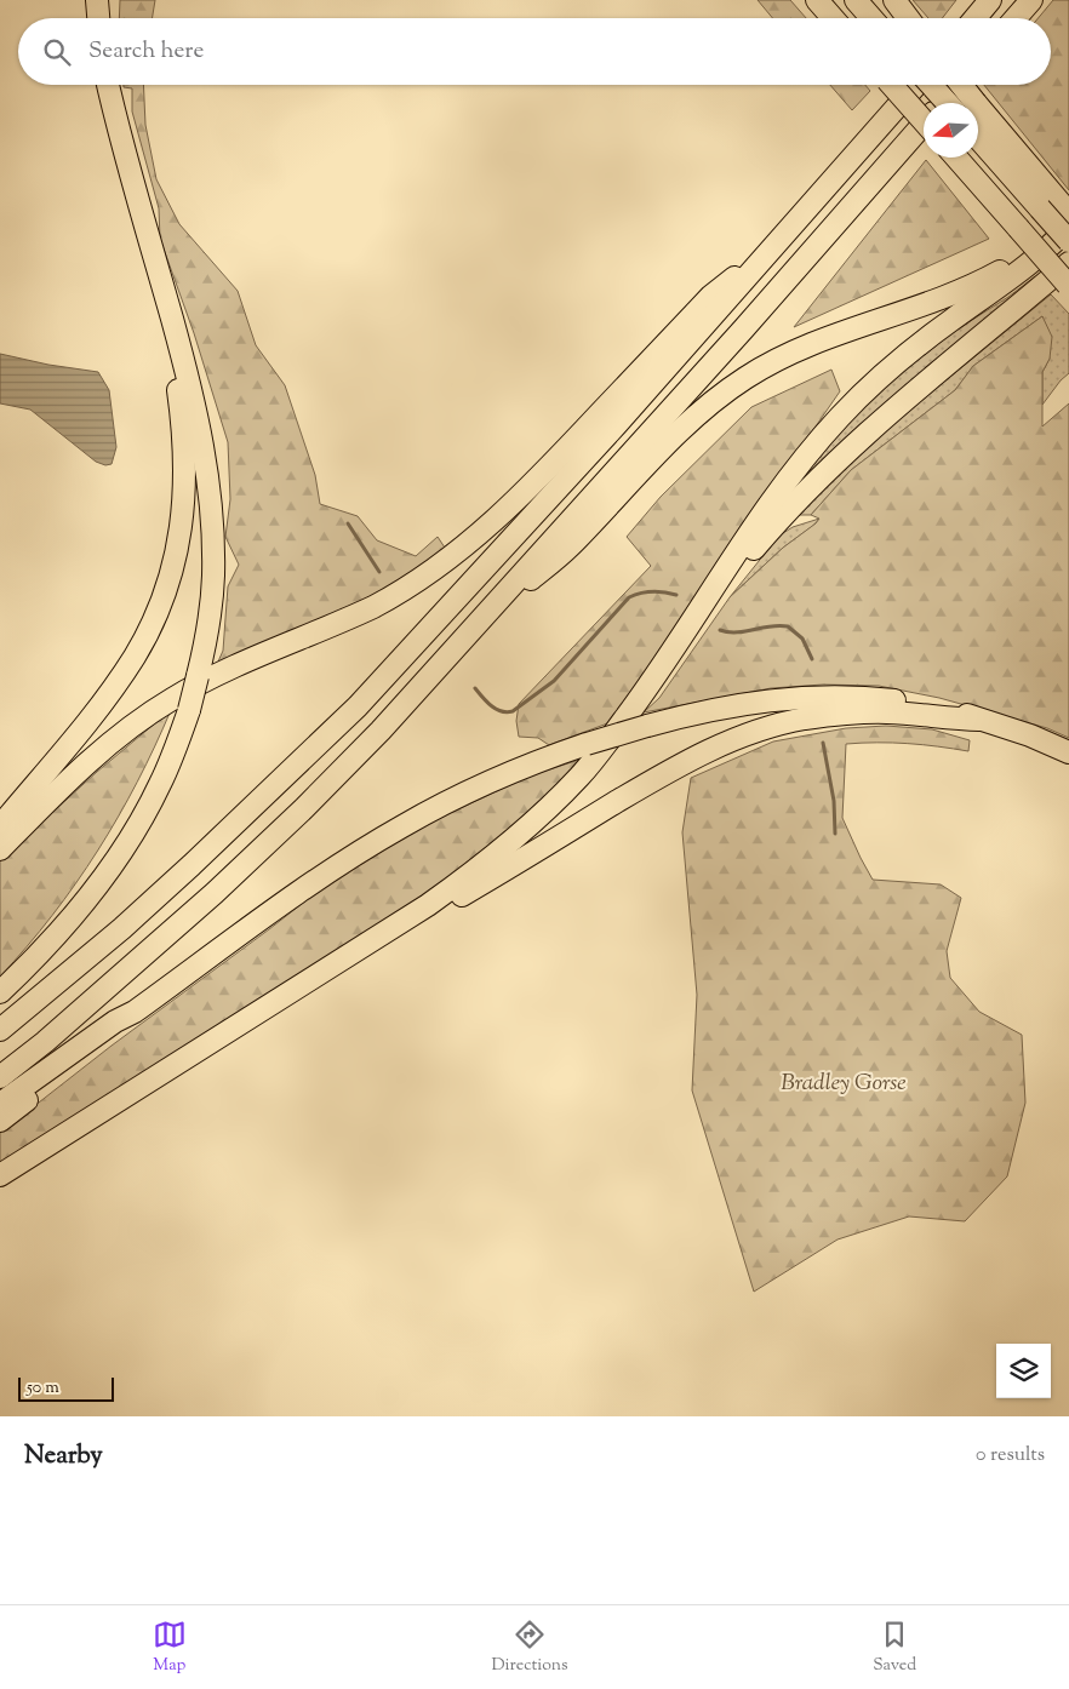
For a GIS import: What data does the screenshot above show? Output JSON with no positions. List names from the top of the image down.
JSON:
{
  "parks": ["Bradley Gorse"],
  "scale_bar": "50 m",
  "north": "left",
  "page": {
    "search": "Search here",
    "scale": "50 m",
    "heading": ["Nearby", "0 results"],
    "nav": ["Map", "Directions", "Saved"]
  }
}
